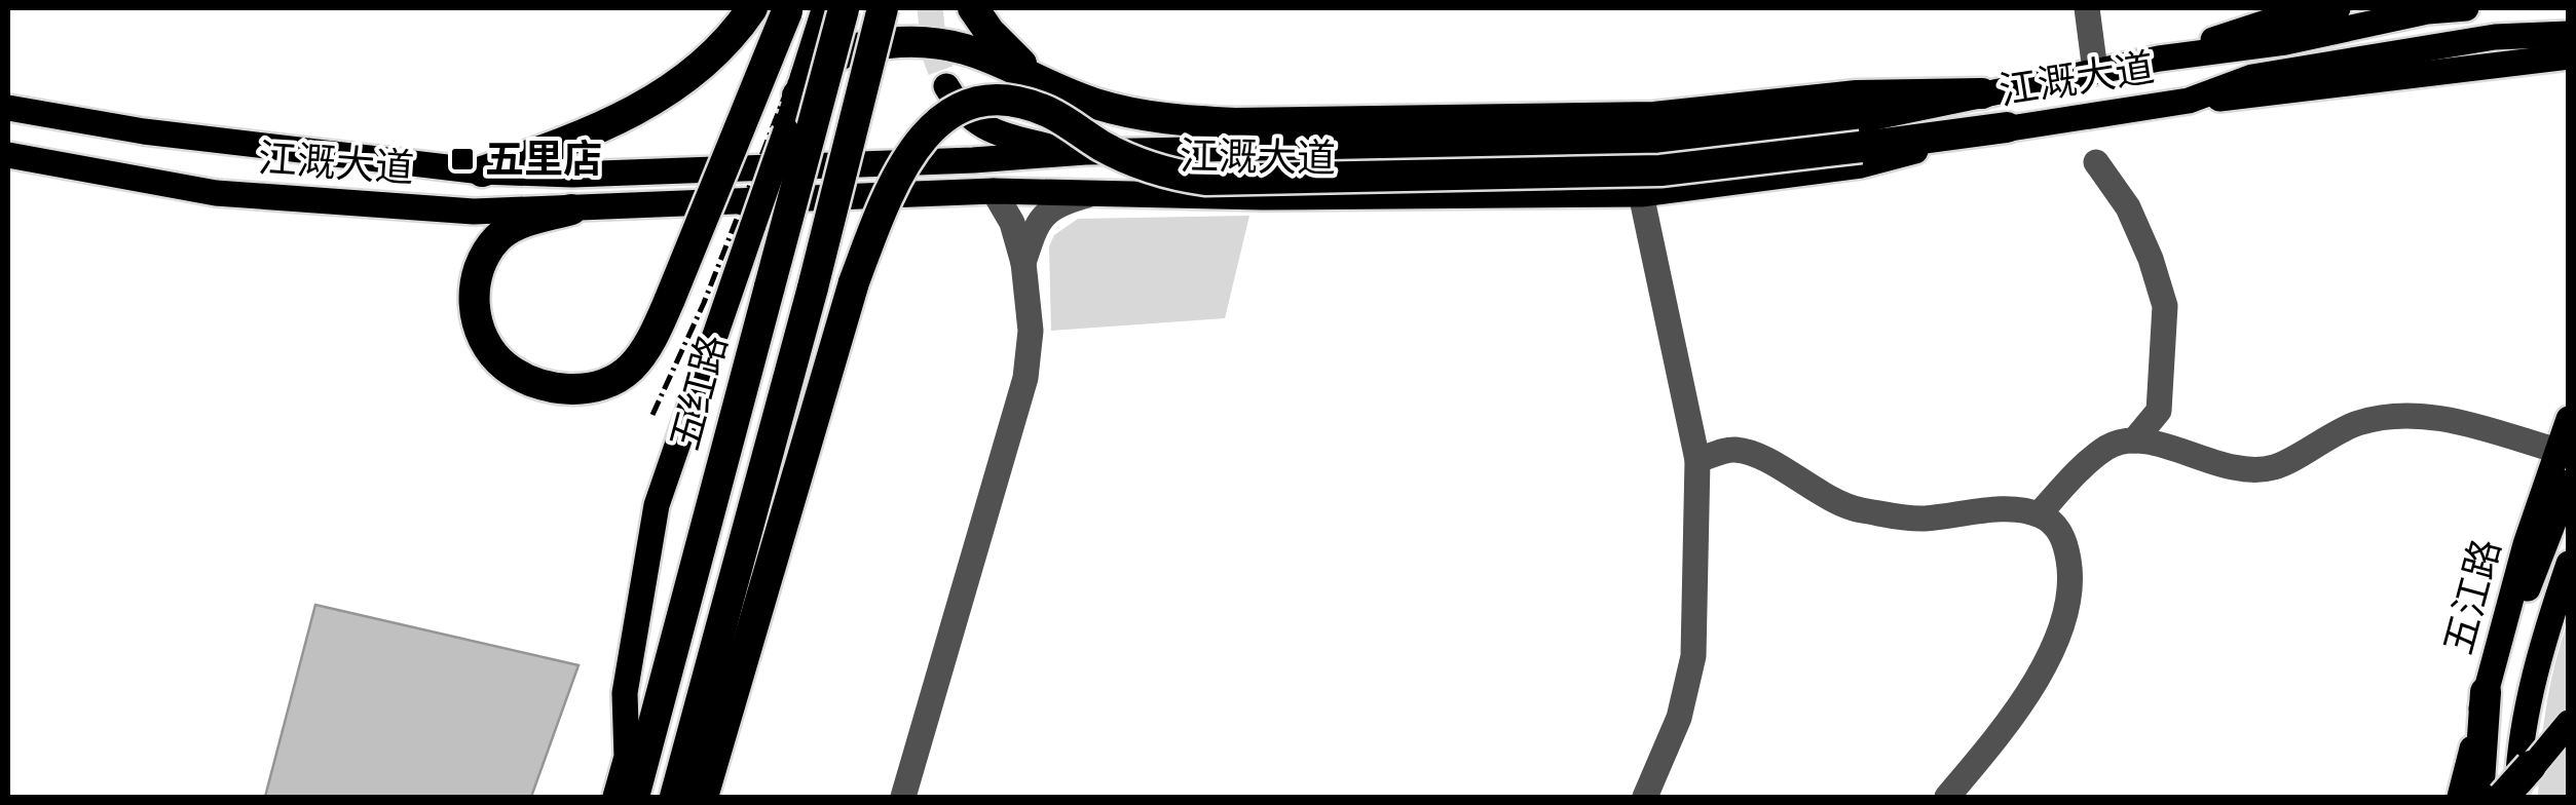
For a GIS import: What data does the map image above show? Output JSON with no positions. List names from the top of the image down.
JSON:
{
  "streets": {
    "highway": ["五红路"],
    "main road": ["江溉大道", "五江路"]
  },
  "places": {
    "transit": ["五里店"]
  }
}
